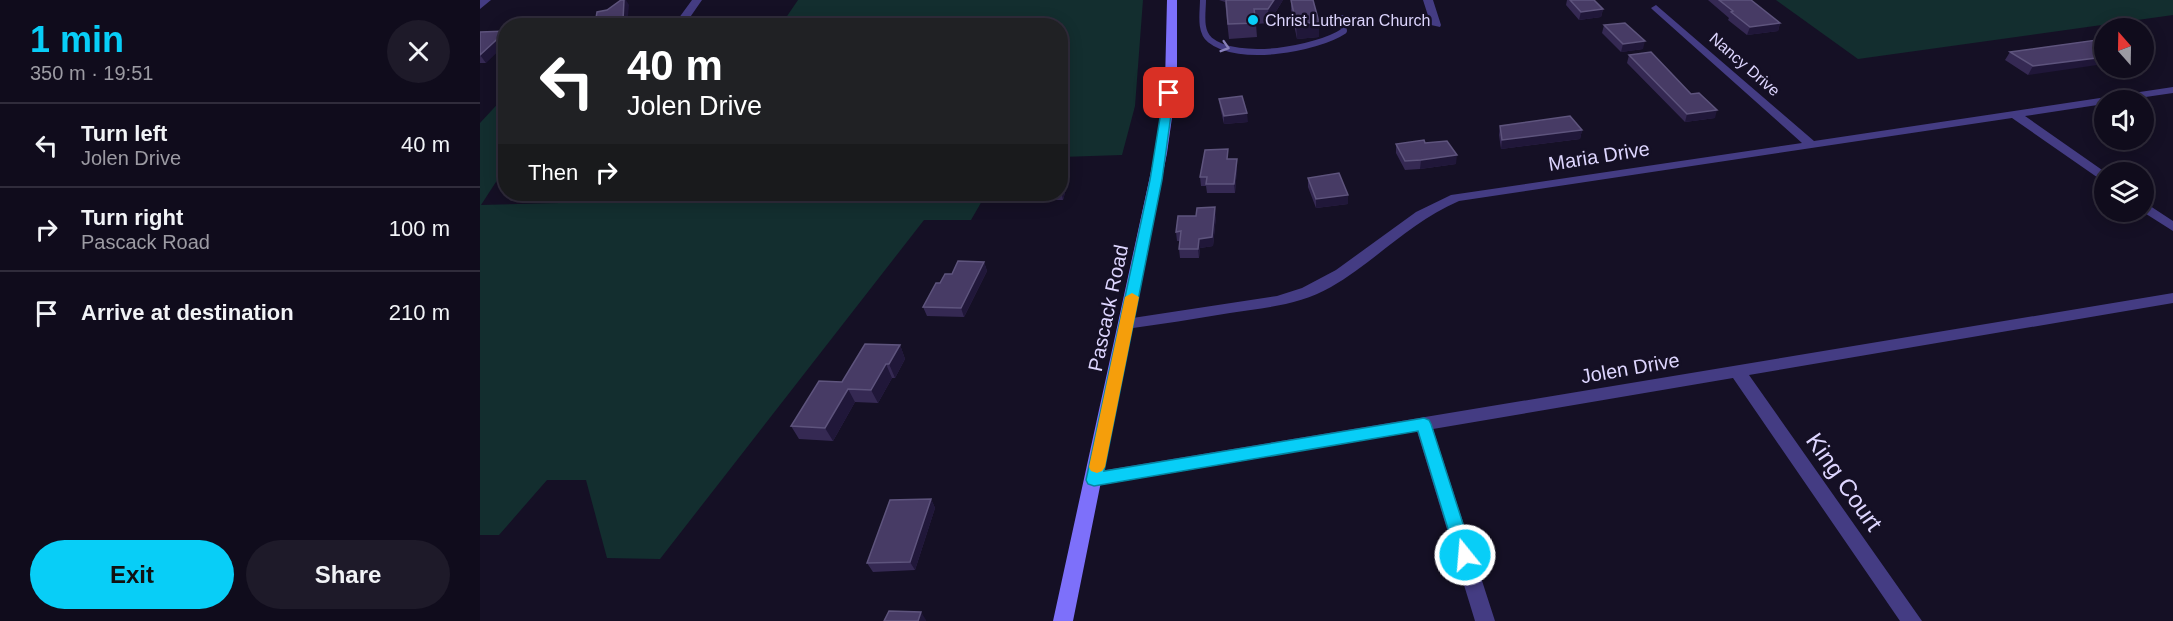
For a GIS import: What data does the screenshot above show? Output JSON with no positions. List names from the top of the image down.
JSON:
{
  "streets": {
    "street": [
      "Nancy Drive",
      "Maria Drive",
      "Pascack Road",
      "Jolen Drive",
      "King Court"
    ]
  },
  "crossings": [
    ["Nancy Drive", "Maria Drive"],
    ["Maria Drive", "Pascack Road"],
    ["Pascack Road", "Jolen Drive"],
    ["Jolen Drive", "King Court"]
  ],
  "places": ["Christ Lutheran Church"],
  "north": "top",
  "page": {
    "heading": ["1 min", "350 m · 19:51"],
    "turn": ["40 m", "Jolen Drive"],
    "list": [
      {
        "name": "Turn left",
        "note": "Jolen Drive",
        "value": "40 m"
      },
      {
        "name": "Turn right",
        "note": "Pascack Road",
        "value": "100 m"
      },
      {
        "name": "Arrive at destination",
        "value": "210 m"
      }
    ],
    "then": "Then",
    "buttons": ["Exit", "Share"]
  }
}
